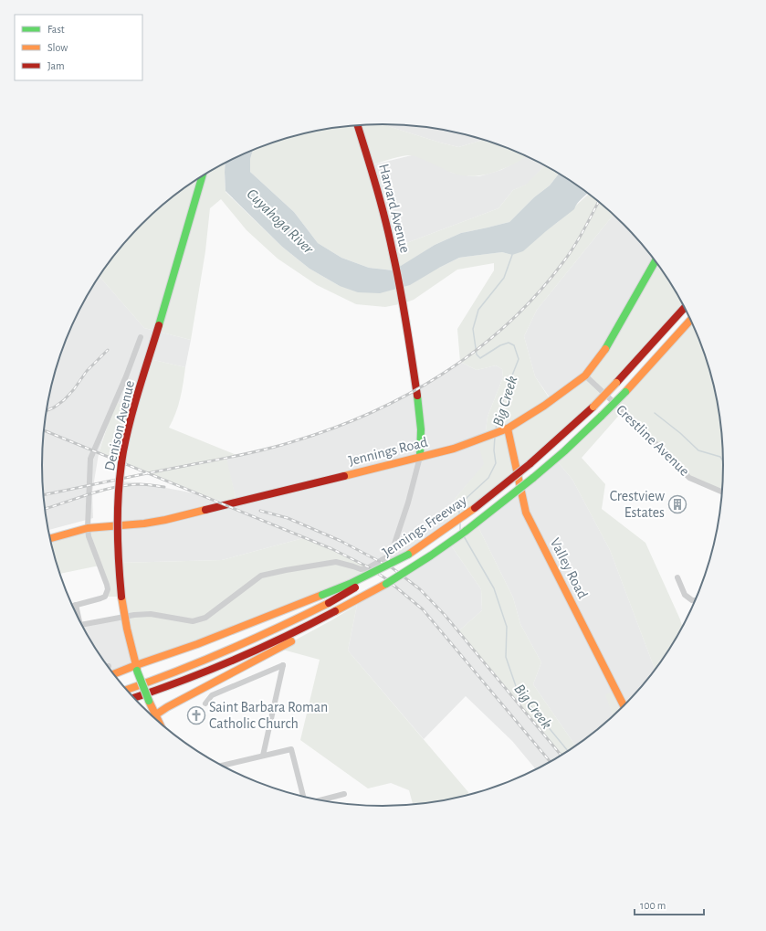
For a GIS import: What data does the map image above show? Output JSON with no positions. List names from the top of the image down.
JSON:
{
  "streets": {
    "main road": [
      "Harvard Avenue",
      "Denison Avenue",
      "Jennings Road",
      "Jennings Freeway",
      "Valley Road"
    ],
    "street": ["Crestline Avenue"]
  },
  "crossings": [
    ["Harvard Avenue", "Jennings Road"],
    ["Crestline Avenue", "Jennings Road"],
    ["Jennings Road", "Valley Road"]
  ],
  "water": ["Cuyahoga River", "Big Creek"],
  "places": {
    "building": ["Crestview Estates"],
    "church": ["Saint Barbara Roman Catholic Church"]
  },
  "legend": ["Fast", "Slow", "Jam"],
  "scale_bar": "100 m"
}
